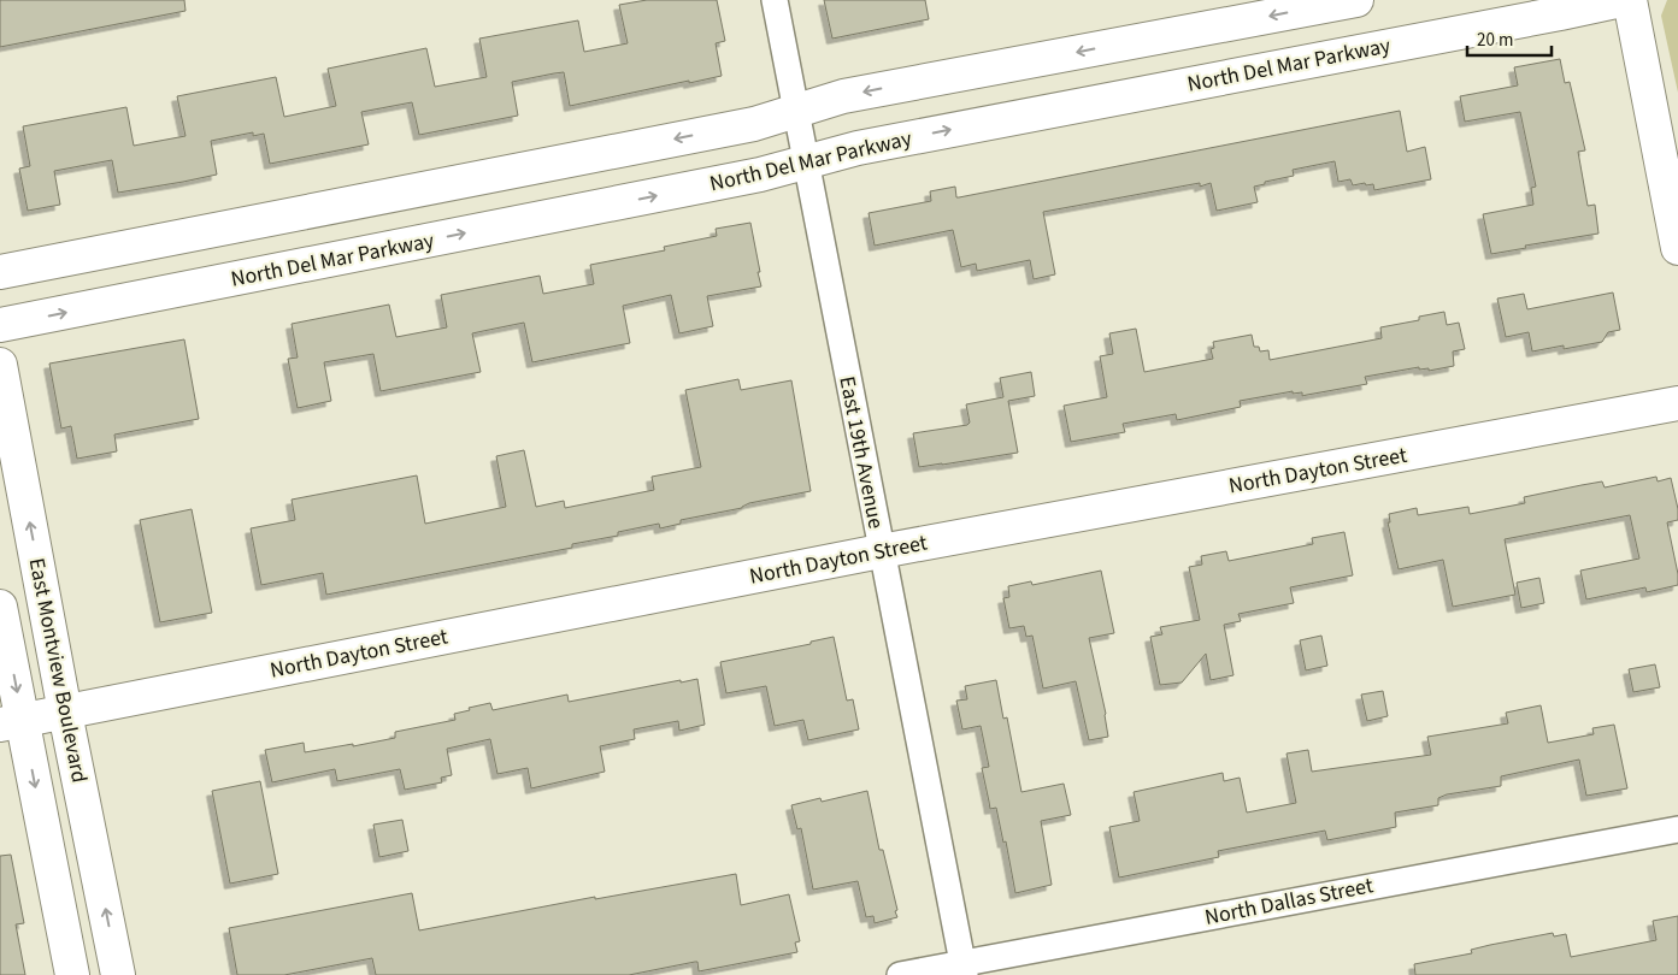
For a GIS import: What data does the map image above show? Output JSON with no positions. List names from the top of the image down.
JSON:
{
  "streets": {
    "street": [
      "North Del Mar Parkway",
      "East 19th Avenue",
      "North Dayton Street",
      "East Montview Boulevard",
      "North Dallas Street"
    ]
  },
  "crossings": [
    ["North Del Mar Parkway", "East 19th Avenue"],
    ["East 19th Avenue", "North Dayton Street"],
    ["East 19th Avenue", "North Dallas Street"],
    ["North Dayton Street", "East Montview Boulevard"]
  ],
  "scale_bar": "20 m"
}
